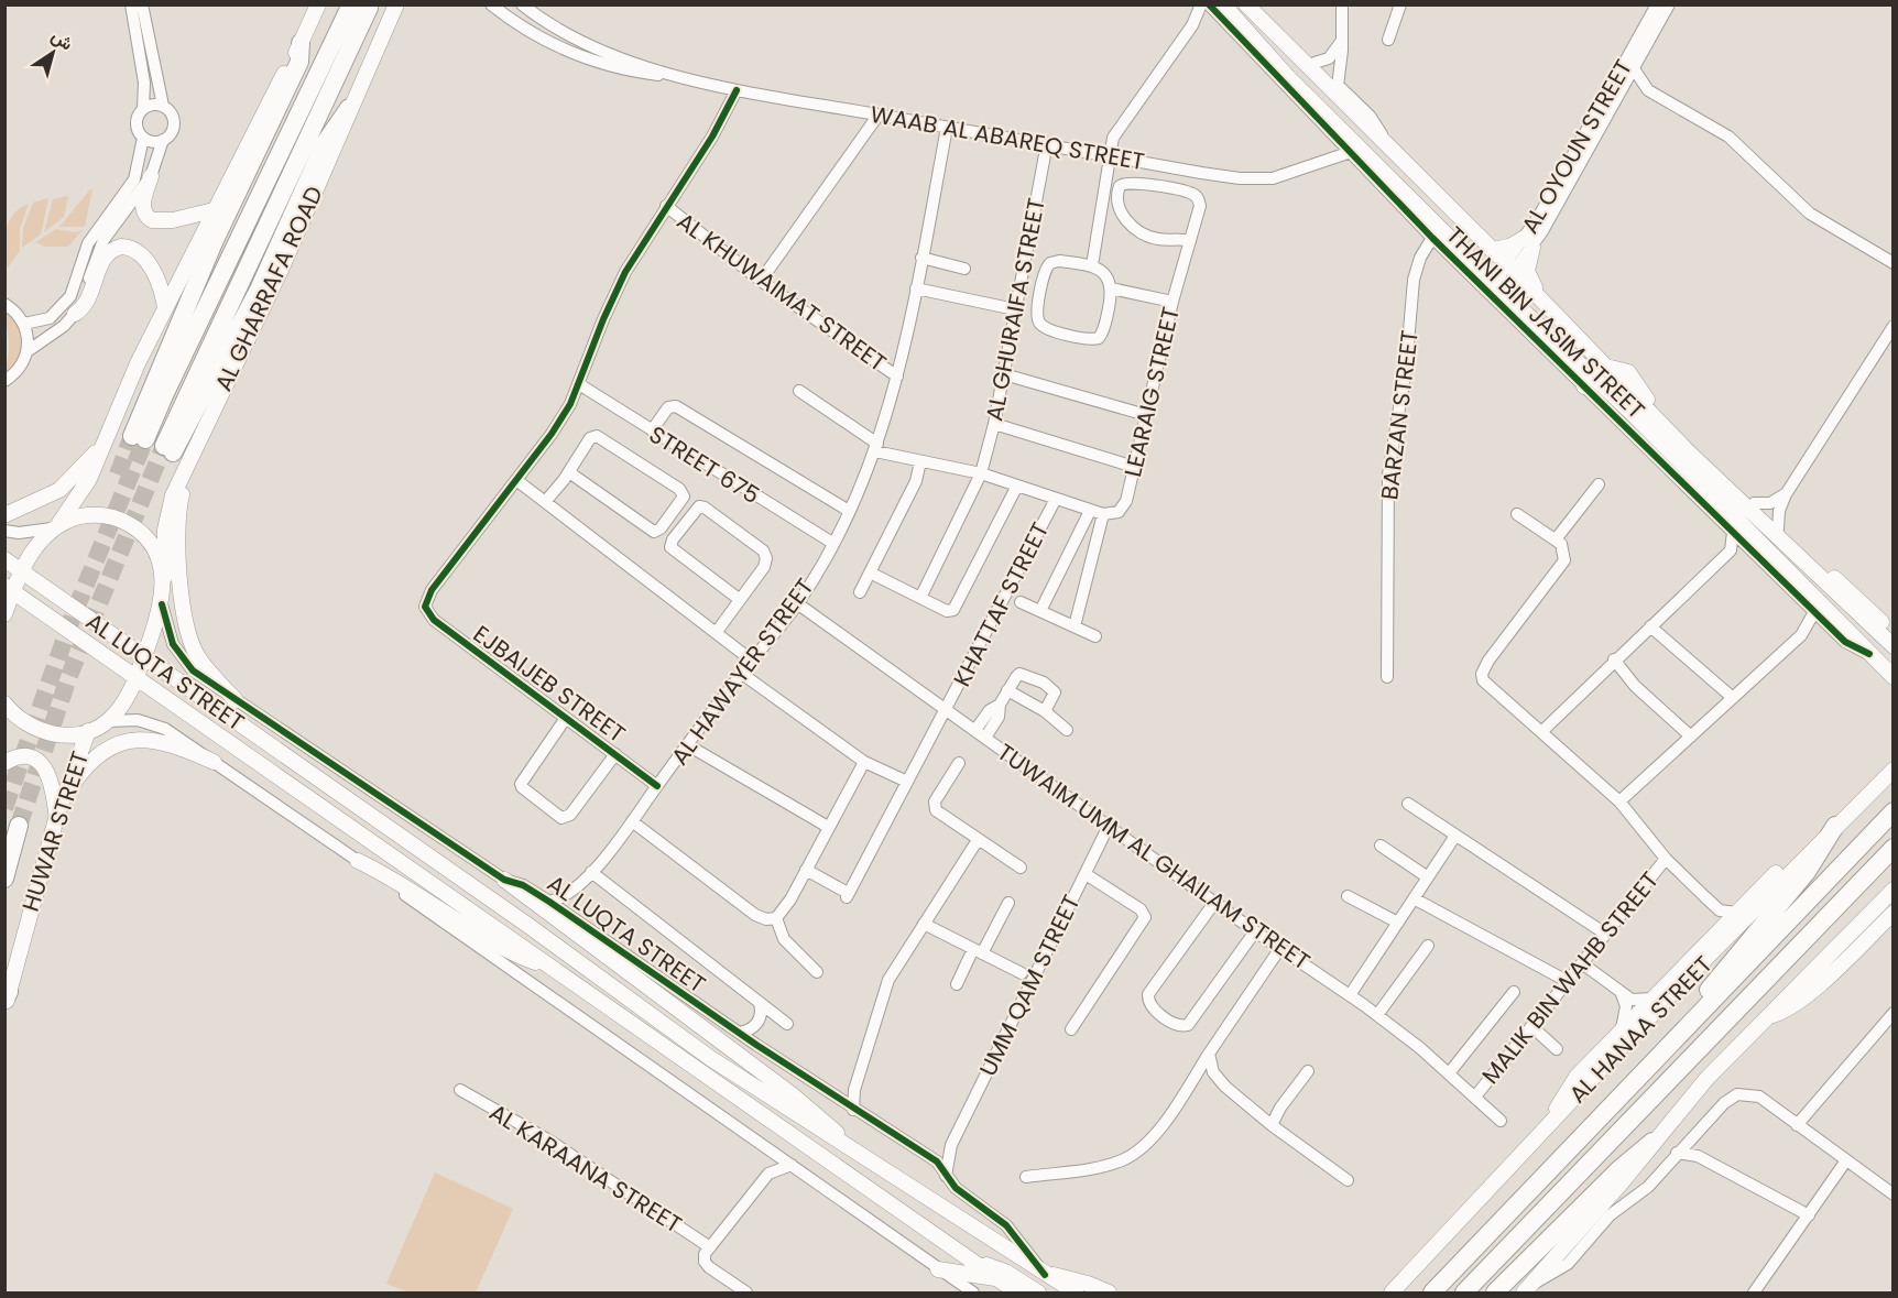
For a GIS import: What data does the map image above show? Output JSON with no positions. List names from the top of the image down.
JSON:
{
  "streets": {
    "highway": ["AL GHARRAFA ROAD", "HUWAR STREET", "AL HANAA STREET"],
    "main road": ["THANI BIN JASIM STREET", "AL LUQTA STREET"],
    "street": [
      "WAAB AL ABAREQ STREET",
      "AL OYOUN STREET",
      "AL KHUWAIMAT STREET",
      "AL GHURAIFA STREET",
      "LEARAIG STREET",
      "BARZAN STREET",
      "STREET 675",
      "KHATTAF STREET",
      "AL HAWAYER STREET",
      "EJBAIJEB STREET",
      "TUWAIM UMM AL GHAILAM STREET",
      "MALIK BIN WAHB STREET",
      "UMM QAM STREET",
      "AL KARAANA STREET"
    ]
  },
  "crossings": [
    ["WAAB AL ABAREQ STREET", "AL GHURAIFA STREET"],
    ["WAAB AL ABAREQ STREET", "THANI BIN JASIM STREET"],
    ["WAAB AL ABAREQ STREET", "LEARAIG STREET"],
    ["WAAB AL ABAREQ STREET", "AL HAWAYER STREET"],
    ["AL OYOUN STREET", "THANI BIN JASIM STREET"],
    ["AL GHARRAFA ROAD", "AL LUQTA STREET"],
    ["AL KHUWAIMAT STREET", "AL HAWAYER STREET"],
    ["THANI BIN JASIM STREET", "BARZAN STREET"],
    ["STREET 675", "AL HAWAYER STREET"],
    ["KHATTAF STREET", "TUWAIM UMM AL GHAILAM STREET"],
    ["AL LUQTA STREET", "AL HAWAYER STREET"],
    ["AL LUQTA STREET", "UMM QAM STREET"],
    ["AL HAWAYER STREET", "EJBAIJEB STREET"],
    ["AL HAWAYER STREET", "TUWAIM UMM AL GHAILAM STREET"],
    ["TUWAIM UMM AL GHAILAM STREET", "MALIK BIN WAHB STREET"],
    ["TUWAIM UMM AL GHAILAM STREET", "UMM QAM STREET"]
  ],
  "north": "top right"
}
